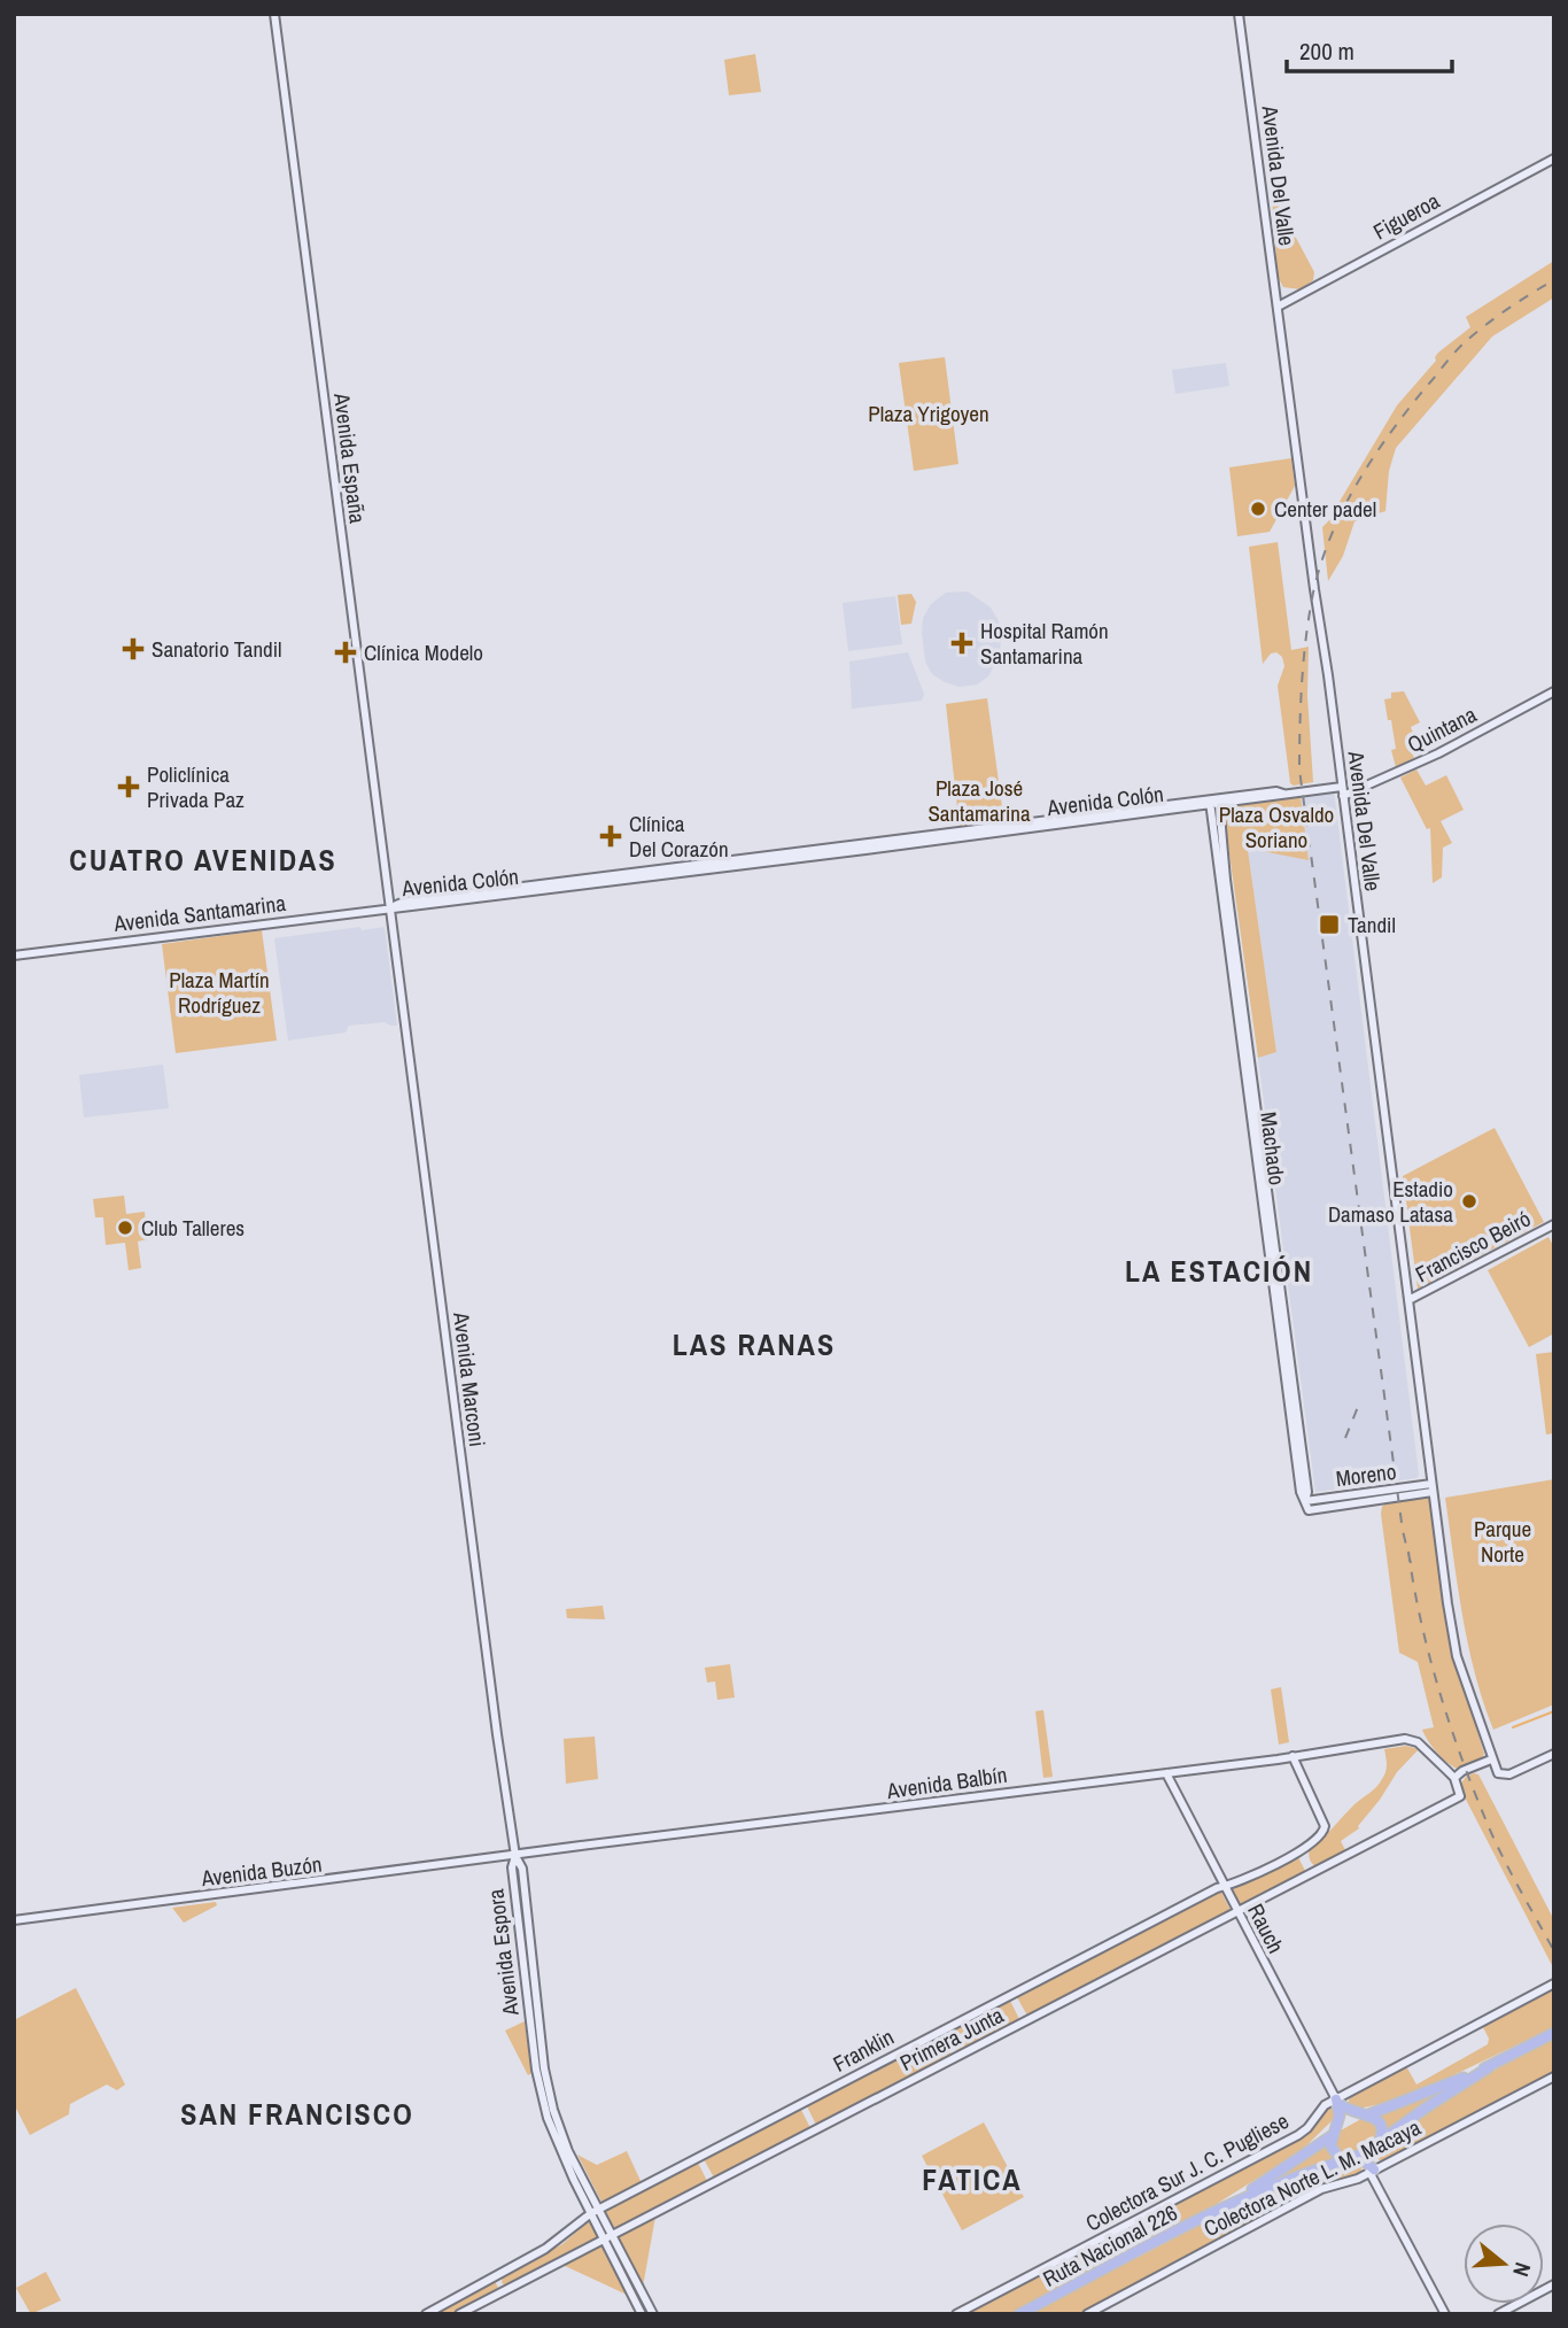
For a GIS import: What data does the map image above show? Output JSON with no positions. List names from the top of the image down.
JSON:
{
  "streets": {
    "highway": ["Ruta Nacional 226"],
    "main road": [
      "Avenida Del Valle",
      "Figueroa",
      "Avenida España",
      "Quintana",
      "Avenida Colón",
      "Avenida Santamarina",
      "Machado",
      "Francisco Beiró",
      "Avenida Marconi",
      "Moreno",
      "Avenida Balbín",
      "Avenida Buzón",
      "Rauch",
      "Avenida Espora",
      "Primera Junta",
      "Franklin",
      "Colectora Sur J. C. Pugliese",
      "Colectora Norte L. M. Macaya"
    ]
  },
  "crossings": [
    ["Avenida Del Valle", "Figueroa"],
    ["Avenida Del Valle", "Quintana"],
    ["Avenida Del Valle", "Avenida Colón"],
    ["Avenida Del Valle", "Francisco Beiró"],
    ["Avenida Del Valle", "Moreno"],
    ["Avenida España", "Avenida Colón"],
    ["Avenida España", "Avenida Santamarina"],
    ["Avenida España", "Avenida Marconi"],
    ["Avenida Colón", "Avenida Santamarina"],
    ["Avenida Colón", "Machado"],
    ["Avenida Colón", "Avenida Marconi"],
    ["Avenida Santamarina", "Avenida Marconi"],
    ["Machado", "Moreno"],
    ["Avenida Marconi", "Avenida Balbín"],
    ["Avenida Marconi", "Avenida Buzón"],
    ["Avenida Marconi", "Avenida Espora"],
    ["Avenida Balbín", "Avenida Buzón"],
    ["Avenida Balbín", "Rauch"],
    ["Avenida Balbín", "Avenida Espora"],
    ["Avenida Balbín", "Primera Junta"],
    ["Avenida Balbín", "Franklin"],
    ["Avenida Buzón", "Avenida Espora"],
    ["Rauch", "Primera Junta"],
    ["Rauch", "Franklin"],
    ["Rauch", "Colectora Sur J. C. Pugliese"],
    ["Avenida Espora", "Primera Junta"],
    ["Avenida Espora", "Franklin"]
  ],
  "districts": [
    "CUATRO AVENIDAS",
    "LA ESTACIÓN",
    "LAS RANAS",
    "SAN FRANCISCO",
    "FATICA"
  ],
  "parks": [
    "Plaza Yrigoyen",
    "Plaza José Santamarina",
    "Plaza Osvaldo Soriano",
    "Plaza Martín Rodríguez",
    "Parque Norte"
  ],
  "places": {
    "other": ["Center padel", "Estadio Damaso Latasa", "Club Talleres"],
    "health": [
      "Hospital Ramón Santamarina",
      "Sanatorio Tandil",
      "Clínica Modelo",
      "Policlínica Privada Paz",
      "Clínica Del Corazón"
    ],
    "transit": ["Tandil"]
  },
  "scale_bar": "200 m",
  "north": "right"
}
